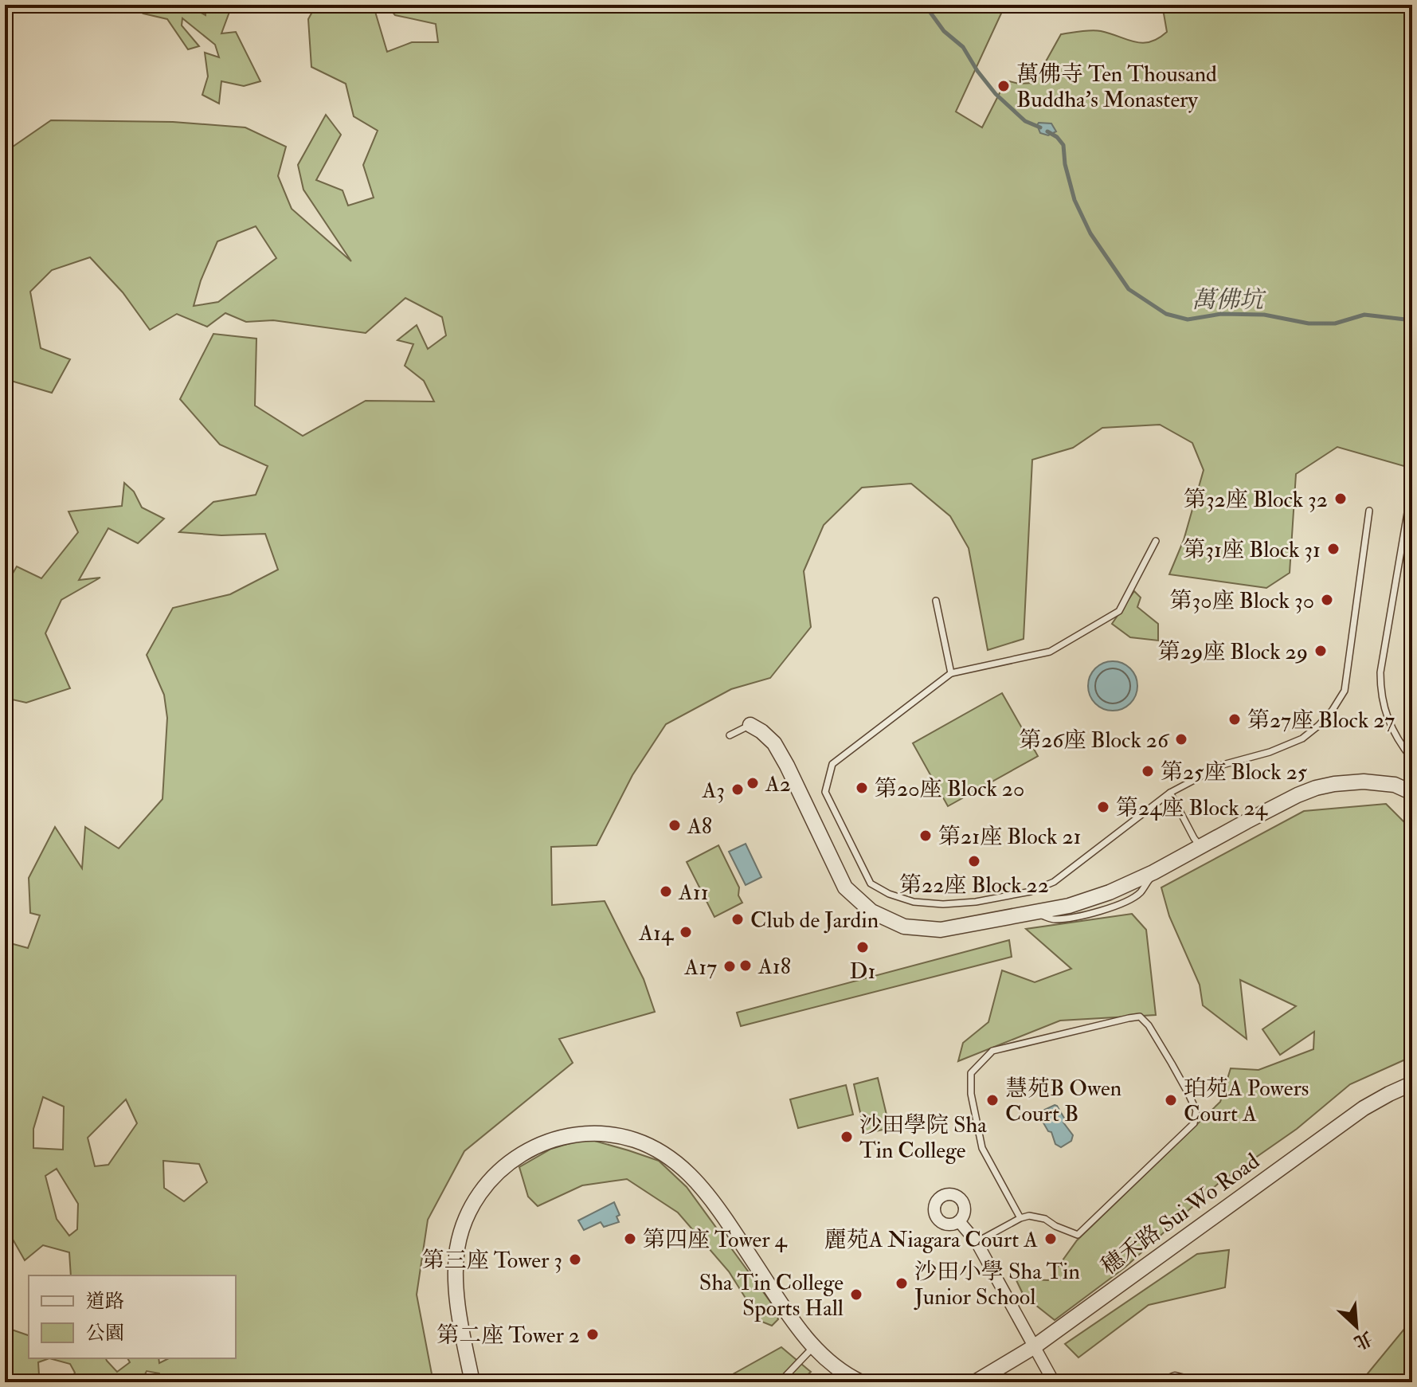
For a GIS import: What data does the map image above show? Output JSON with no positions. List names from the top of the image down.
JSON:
{
  "streets": {
    "street": ["穗禾路 Sui Wo Road"]
  },
  "water": ["萬佛坑"],
  "places": [
    "萬佛寺 Ten Thousand Buddha's Monastery",
    "第32座 Block 32",
    "第31座 Block 31",
    "第30座 Block 30",
    "第29座 Block 29",
    "第27座 Block 27",
    "第26座 Block 26",
    "第25座 Block 25",
    "A2",
    "第20座 Block 20",
    "A3",
    "第24座 Block 24",
    "A8",
    "第21座 Block 21",
    "第22座 Block 22",
    "A11",
    "Club de Jardin",
    "A14",
    "D1",
    "A18",
    "A17",
    "慧苑B Owen Court B",
    "珀苑A Powers Court A",
    "沙田學院 Sha Tin College",
    "第四座 Tower 4",
    "麗苑A Niagara Court A",
    "第三座 Tower 3",
    "沙田小學 Sha Tin Junior School",
    "Sha Tin College Sports Hall",
    "第二座 Tower 2"
  ],
  "legend": ["道路", "公園"],
  "north": "bottom right"
}
